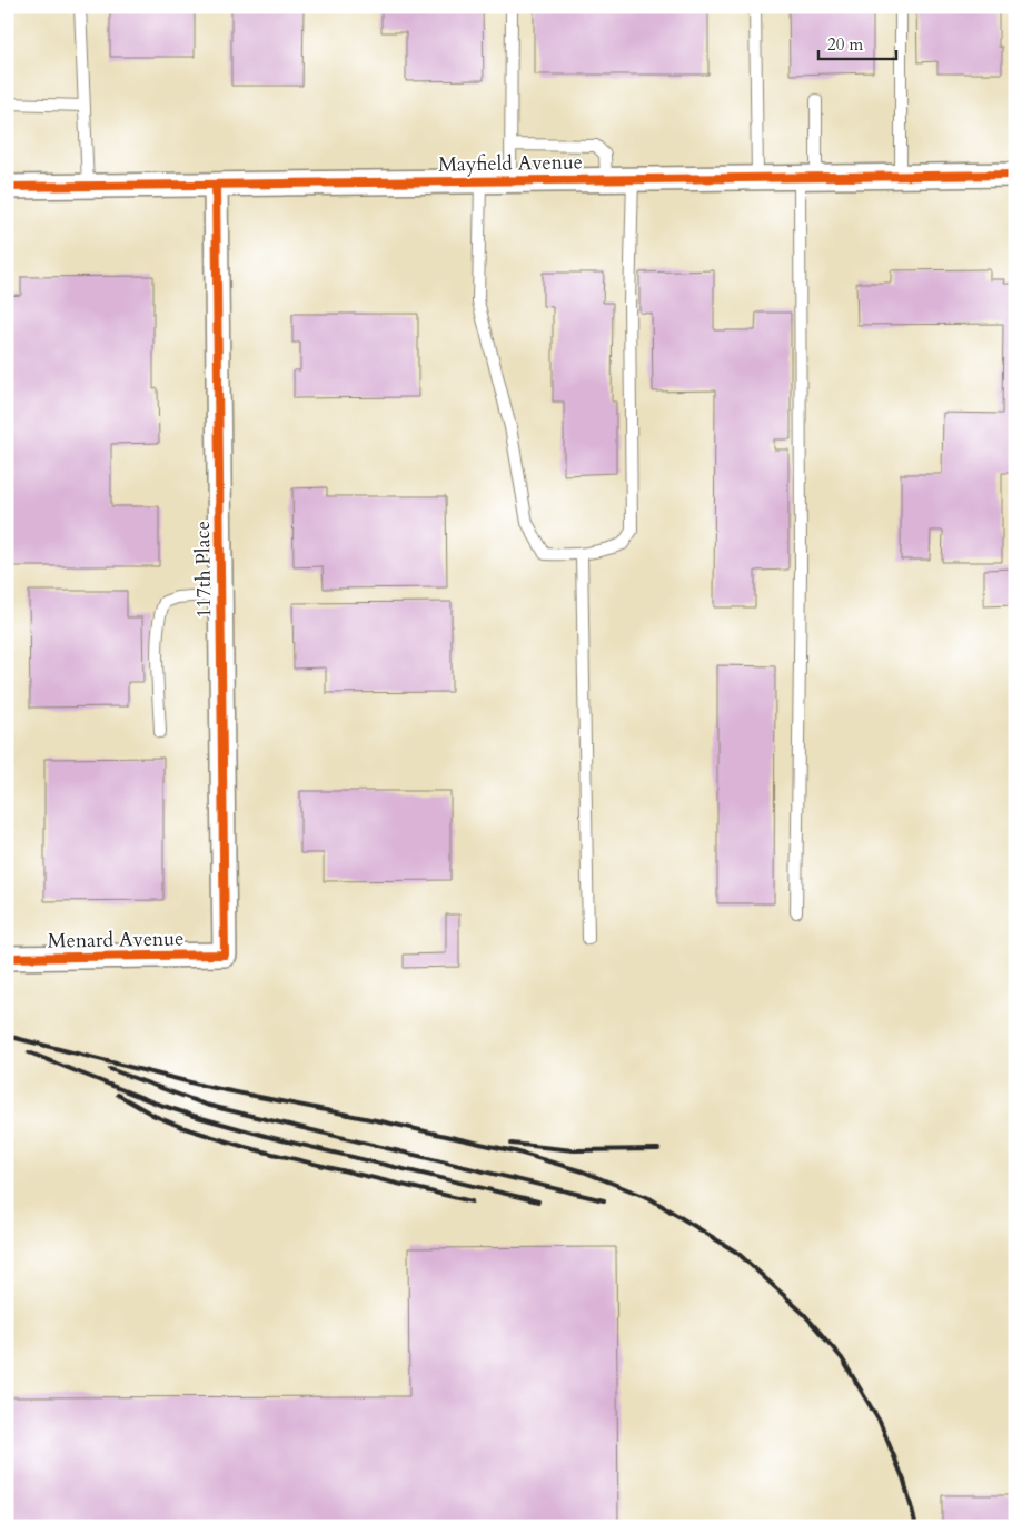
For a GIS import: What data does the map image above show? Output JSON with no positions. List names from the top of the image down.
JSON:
{
  "streets": {
    "street": ["Mayfield Avenue", "117th Place", "Menard Avenue"]
  },
  "crossings": [
    ["Mayfield Avenue", "117th Place"],
    ["117th Place", "Menard Avenue"]
  ],
  "scale_bar": "20 m"
}
